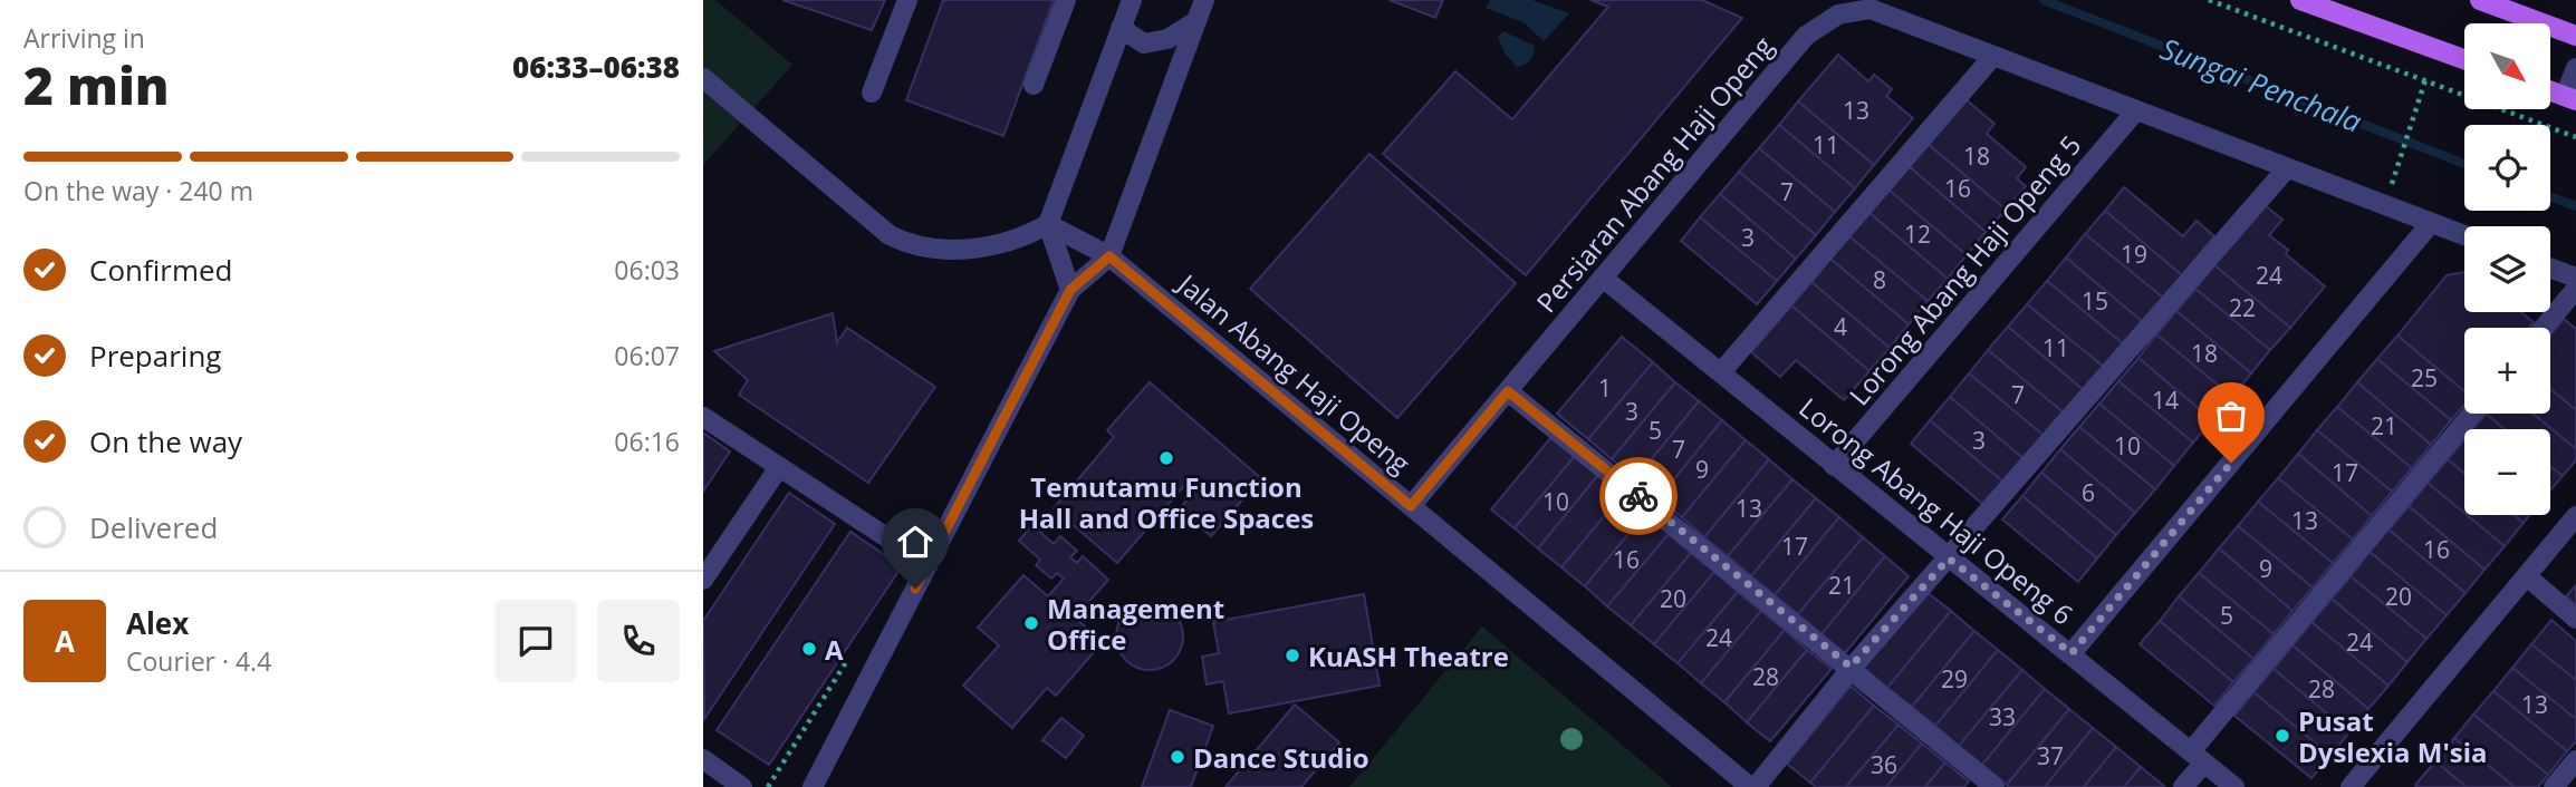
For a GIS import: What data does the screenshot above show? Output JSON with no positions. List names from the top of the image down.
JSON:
{
  "streets": {
    "street": [
      "Persiaran Abang Haji Openg",
      "Lorong Abang Haji Openg 5",
      "Jalan Abang Haji Openg",
      "Lorong Abang Haji Openg 6"
    ]
  },
  "crossings": [
    ["Persiaran Abang Haji Openg", "Lorong Abang Haji Openg 5"],
    ["Persiaran Abang Haji Openg", "Jalan Abang Haji Openg"],
    ["Persiaran Abang Haji Openg", "Lorong Abang Haji Openg 6"],
    ["Lorong Abang Haji Openg 5", "Lorong Abang Haji Openg 6"]
  ],
  "water": ["Sungai Penchala"],
  "places": [
    "Temutamu Function Hall and Office Spaces",
    "Management Office",
    "A",
    "KuASH Theatre",
    "Pusat Dyslexia M'sia",
    "Dance Studio"
  ],
  "house_numbers": [
    "13",
    "11",
    "18",
    "16",
    "7",
    "12",
    "3",
    "19",
    "24",
    "8",
    "15",
    "22",
    "4",
    "11",
    "18",
    "25",
    "1",
    "7",
    "14",
    "3",
    "21",
    "5",
    "3",
    "10",
    "7",
    "9",
    "17",
    "6",
    "10",
    "13",
    "13",
    "17",
    "16",
    "16",
    "9",
    "21",
    "20",
    "20",
    "5",
    "24",
    "24",
    "28",
    "29",
    "28",
    "13",
    "33",
    "37",
    "36"
  ],
  "north": "bottom right",
  "page": {
    "heading": ["2 min", "Arriving in", "06:33–06:38"],
    "panel": ["Alex", "Courier · 4.4"],
    "map_buttons": ["+", "−"],
    "bar": "On the way · 240 m",
    "list": [
      ["Confirmed", "06:03"],
      ["Preparing", "06:07"],
      ["On the way", "06:16"],
      "Delivered"
    ],
    "round": "A"
  }
}
